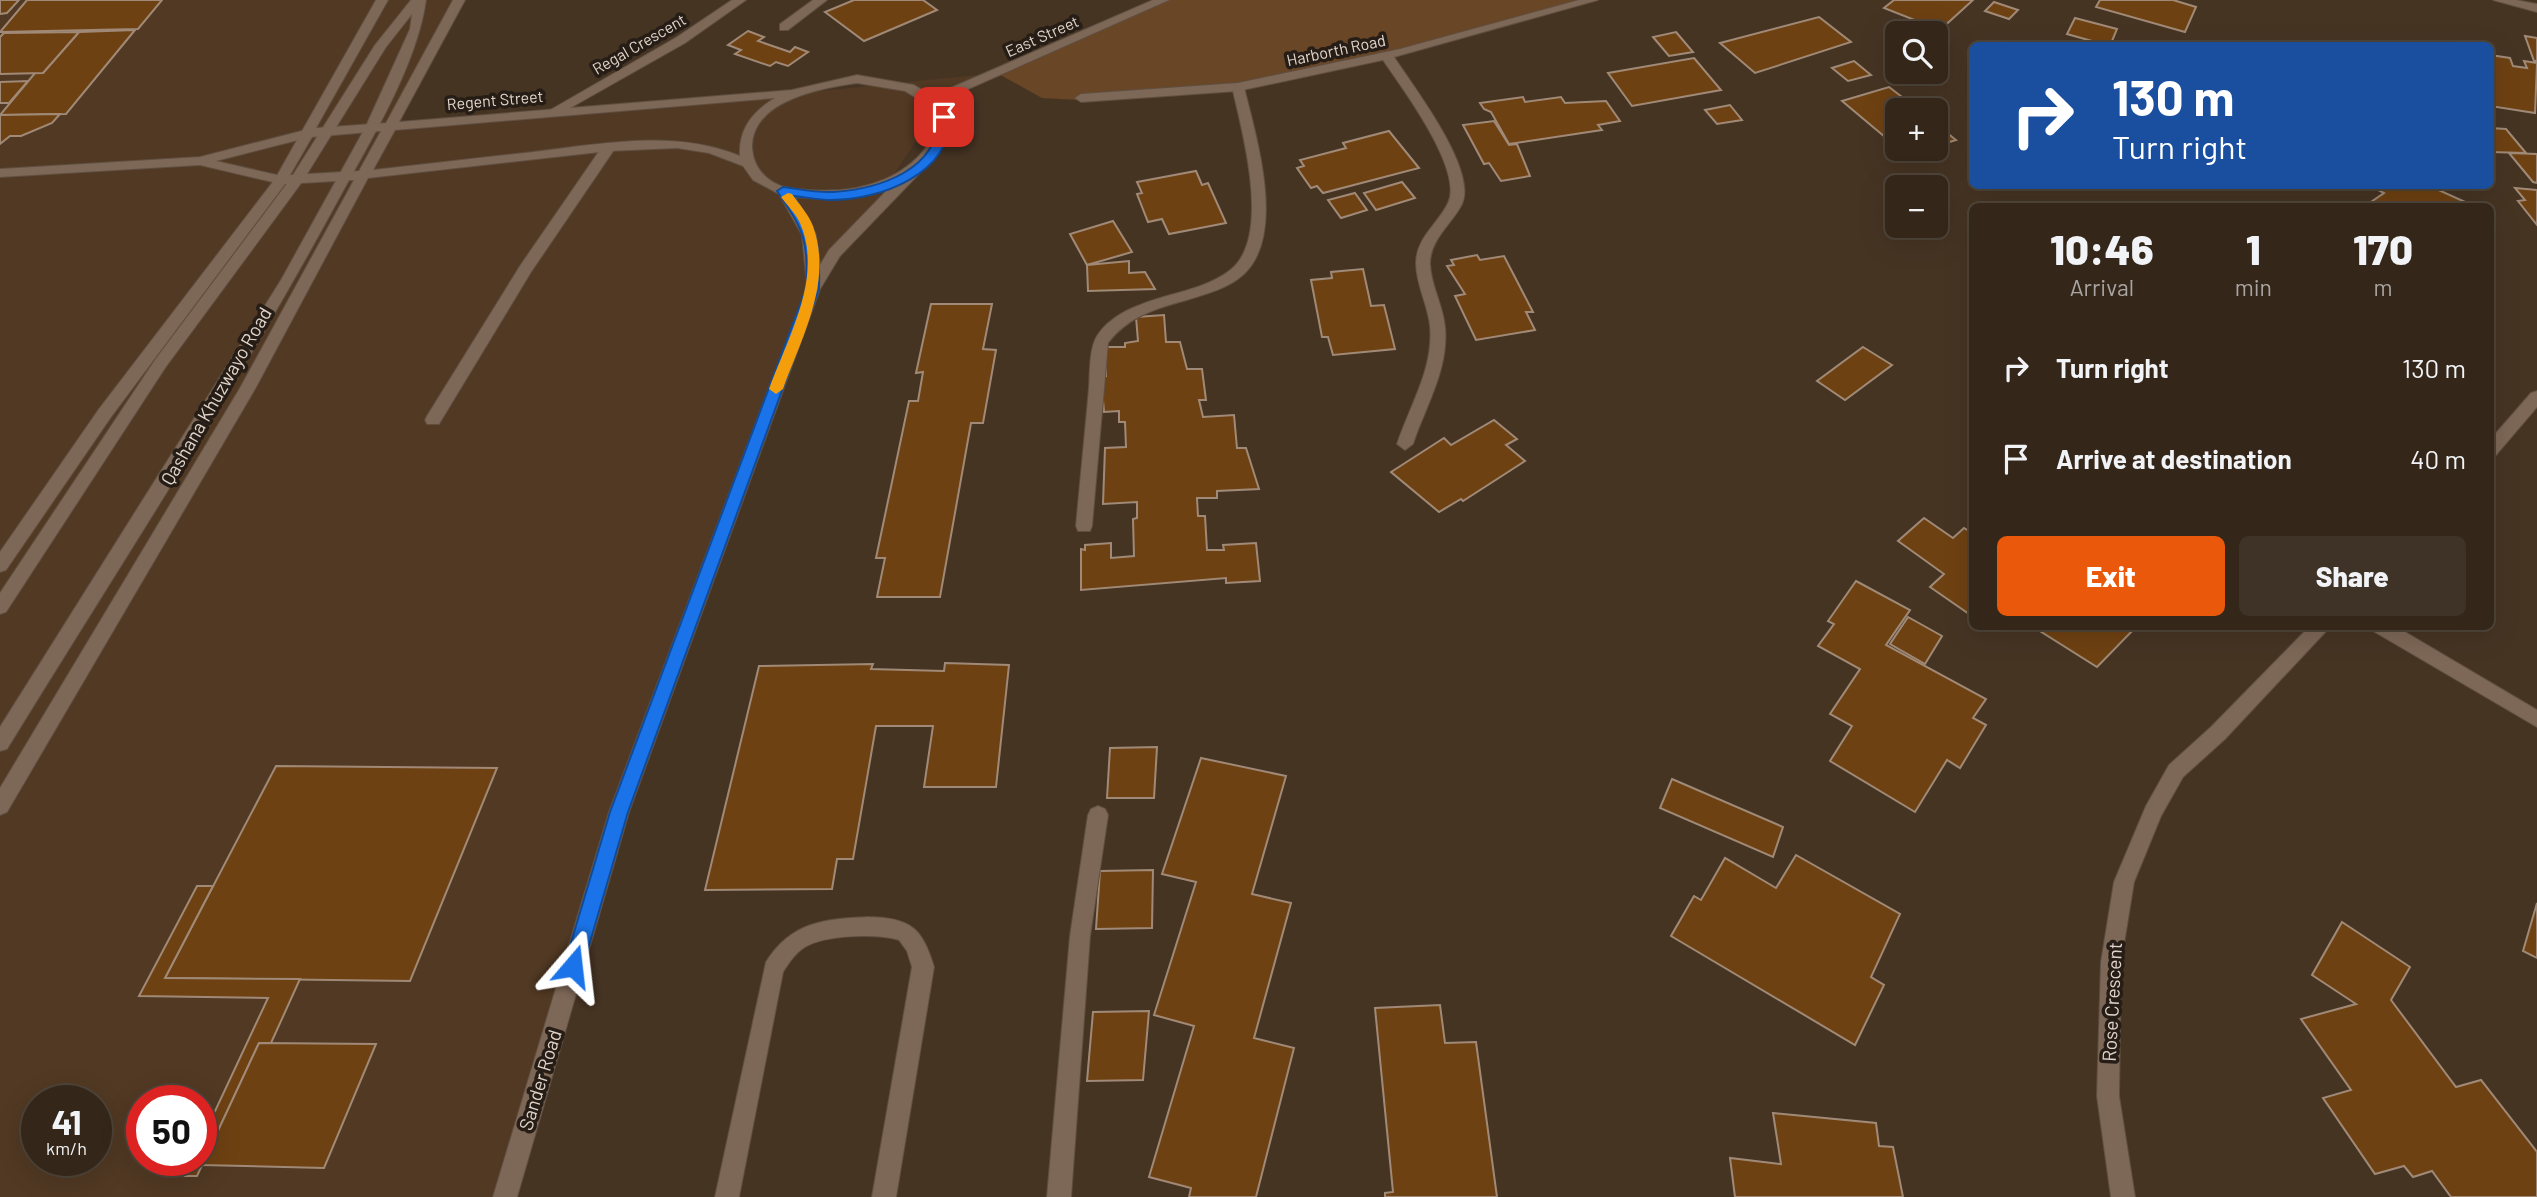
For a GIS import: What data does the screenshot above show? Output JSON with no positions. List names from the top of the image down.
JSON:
{
  "streets": {
    "main road": [
      "East Street",
      "Regal Crescent",
      "Harborth Road",
      "Regent Street",
      "Qashana Khuzwayo Road",
      "Rose Crescent",
      "Sander Road"
    ]
  },
  "crossings": [
    ["East Street", "Regent Street"],
    ["East Street", "Sander Road"],
    ["Regal Crescent", "Regent Street"],
    ["Regent Street", "Qashana Khuzwayo Road"],
    ["Regent Street", "Sander Road"]
  ],
  "page": {
    "map_buttons": ["+", "−"],
    "turn": ["130 m", "Turn right"],
    "eta": [
      "10:46",
      "Arrival",
      "1",
      "min",
      "170",
      "m"
    ],
    "list": [
      {
        "name": "Turn right",
        "value": "130 m"
      },
      {
        "name": "Arrive at destination",
        "value": "40 m"
      }
    ],
    "buttons": ["Exit", "Share"],
    "speed": "41 km/h",
    "limit": "50"
  }
}
